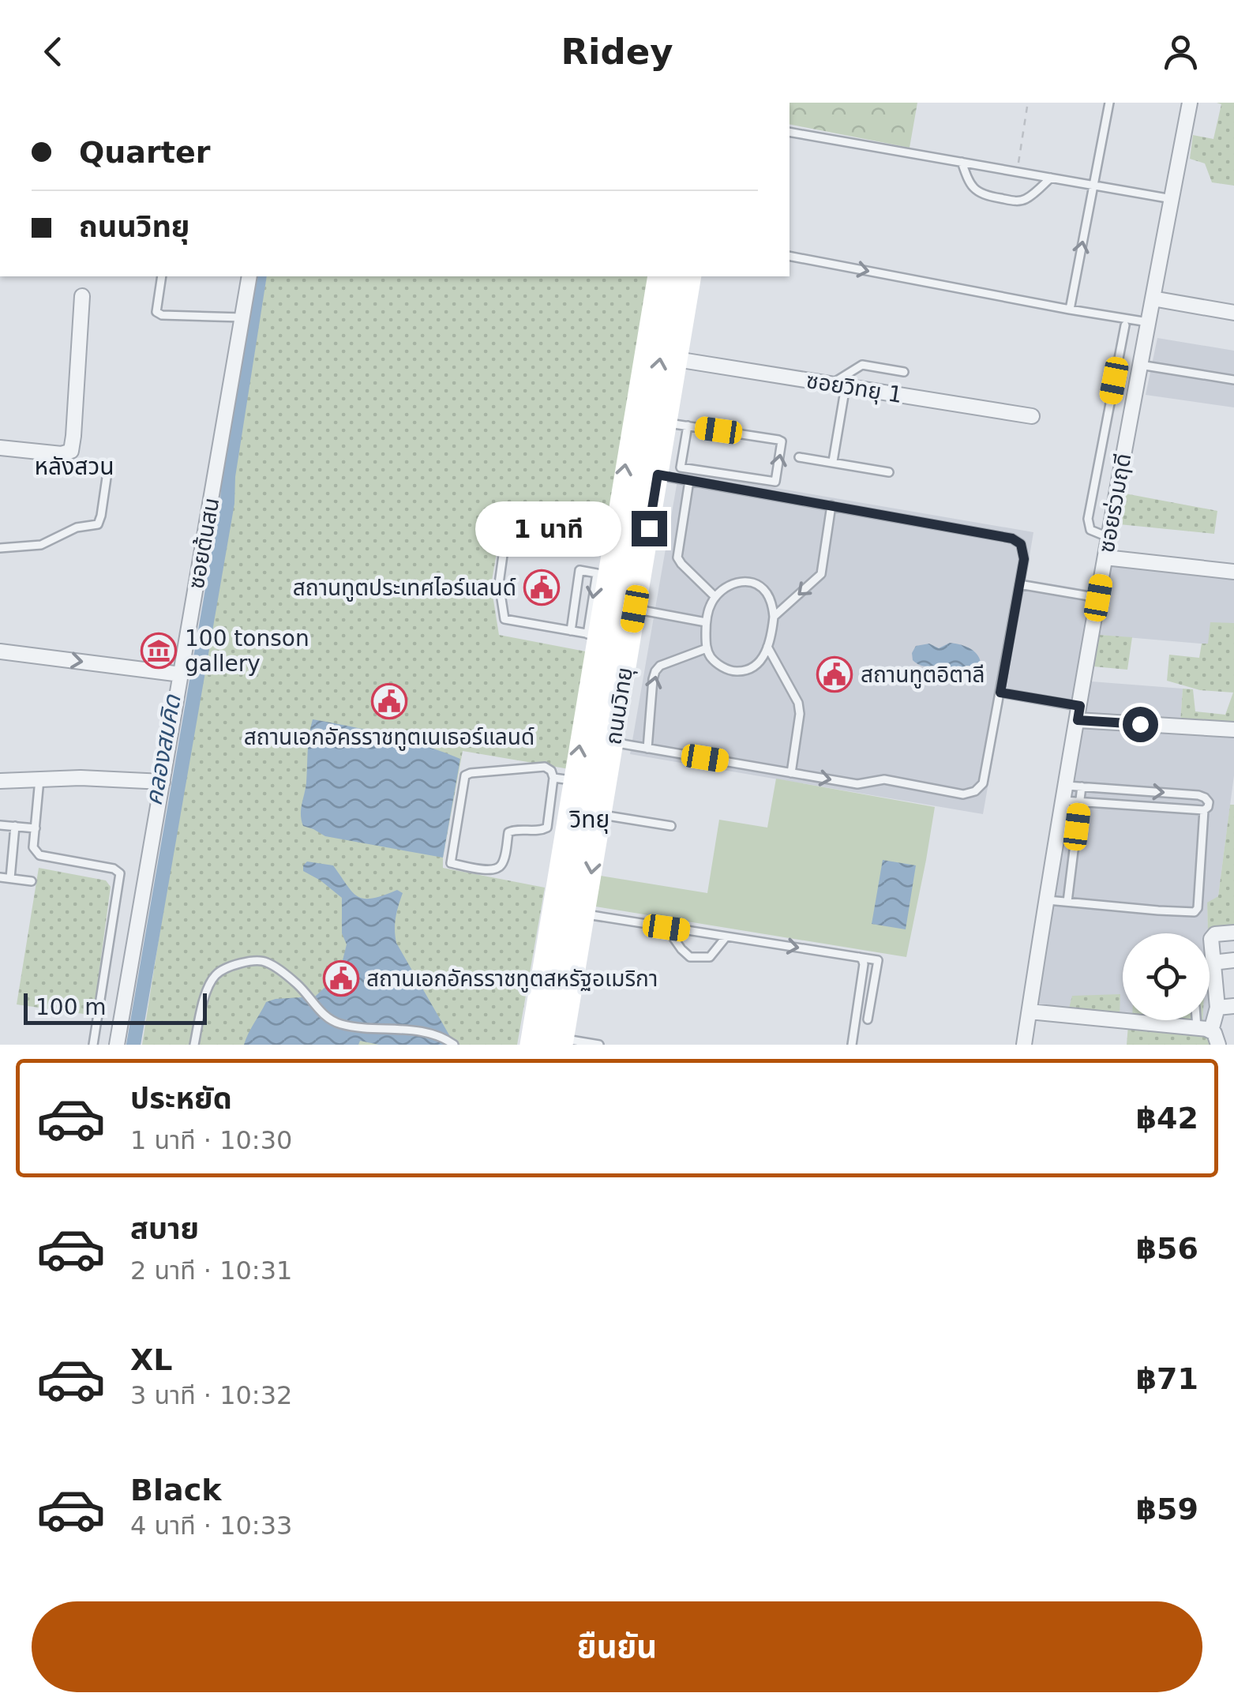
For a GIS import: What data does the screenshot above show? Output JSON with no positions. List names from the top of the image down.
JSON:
{
  "streets": {
    "main road": ["ถนนวิทยุ"],
    "street": ["ซอยวิทยุ 1", "ซอยร่วมฤดี", "ซอยต้นสน"]
  },
  "crossings": [
    ["ซอยวิทยุ 1", "ถนนวิทยุ"]
  ],
  "districts": ["หลังสวน", "วิทยุ"],
  "water": ["คลองสมคิด"],
  "places": {
    "public building": [
      "สถานทูตประเทศไอร์แลนด์",
      "สถานทูตอิตาลี",
      "สถานเอกอัครราชทูตเนเธอร์แลนด์",
      "สถานเอกอัครราชทูตสหรัฐอเมริกา"
    ],
    "museum": ["100 tonson gallery"]
  },
  "scale_bar": "100 m",
  "page": {
    "header": "Ridey",
    "banner": ["Quarter", "ถนนวิทยุ"],
    "bubble": "1 นาที",
    "scale": "100 m",
    "list": [
      {
        "name": "ประหยัด",
        "note": "1 นาที · 10:30",
        "value": "฿42"
      },
      {
        "name": "สบาย",
        "note": "2 นาที · 10:31",
        "value": "฿56"
      },
      {
        "name": "XL",
        "note": "3 นาที · 10:32",
        "value": "฿71"
      },
      {
        "name": "Black",
        "note": "4 นาที · 10:33",
        "value": "฿59"
      }
    ],
    "buttons": "ยืนยัน"
  }
}
